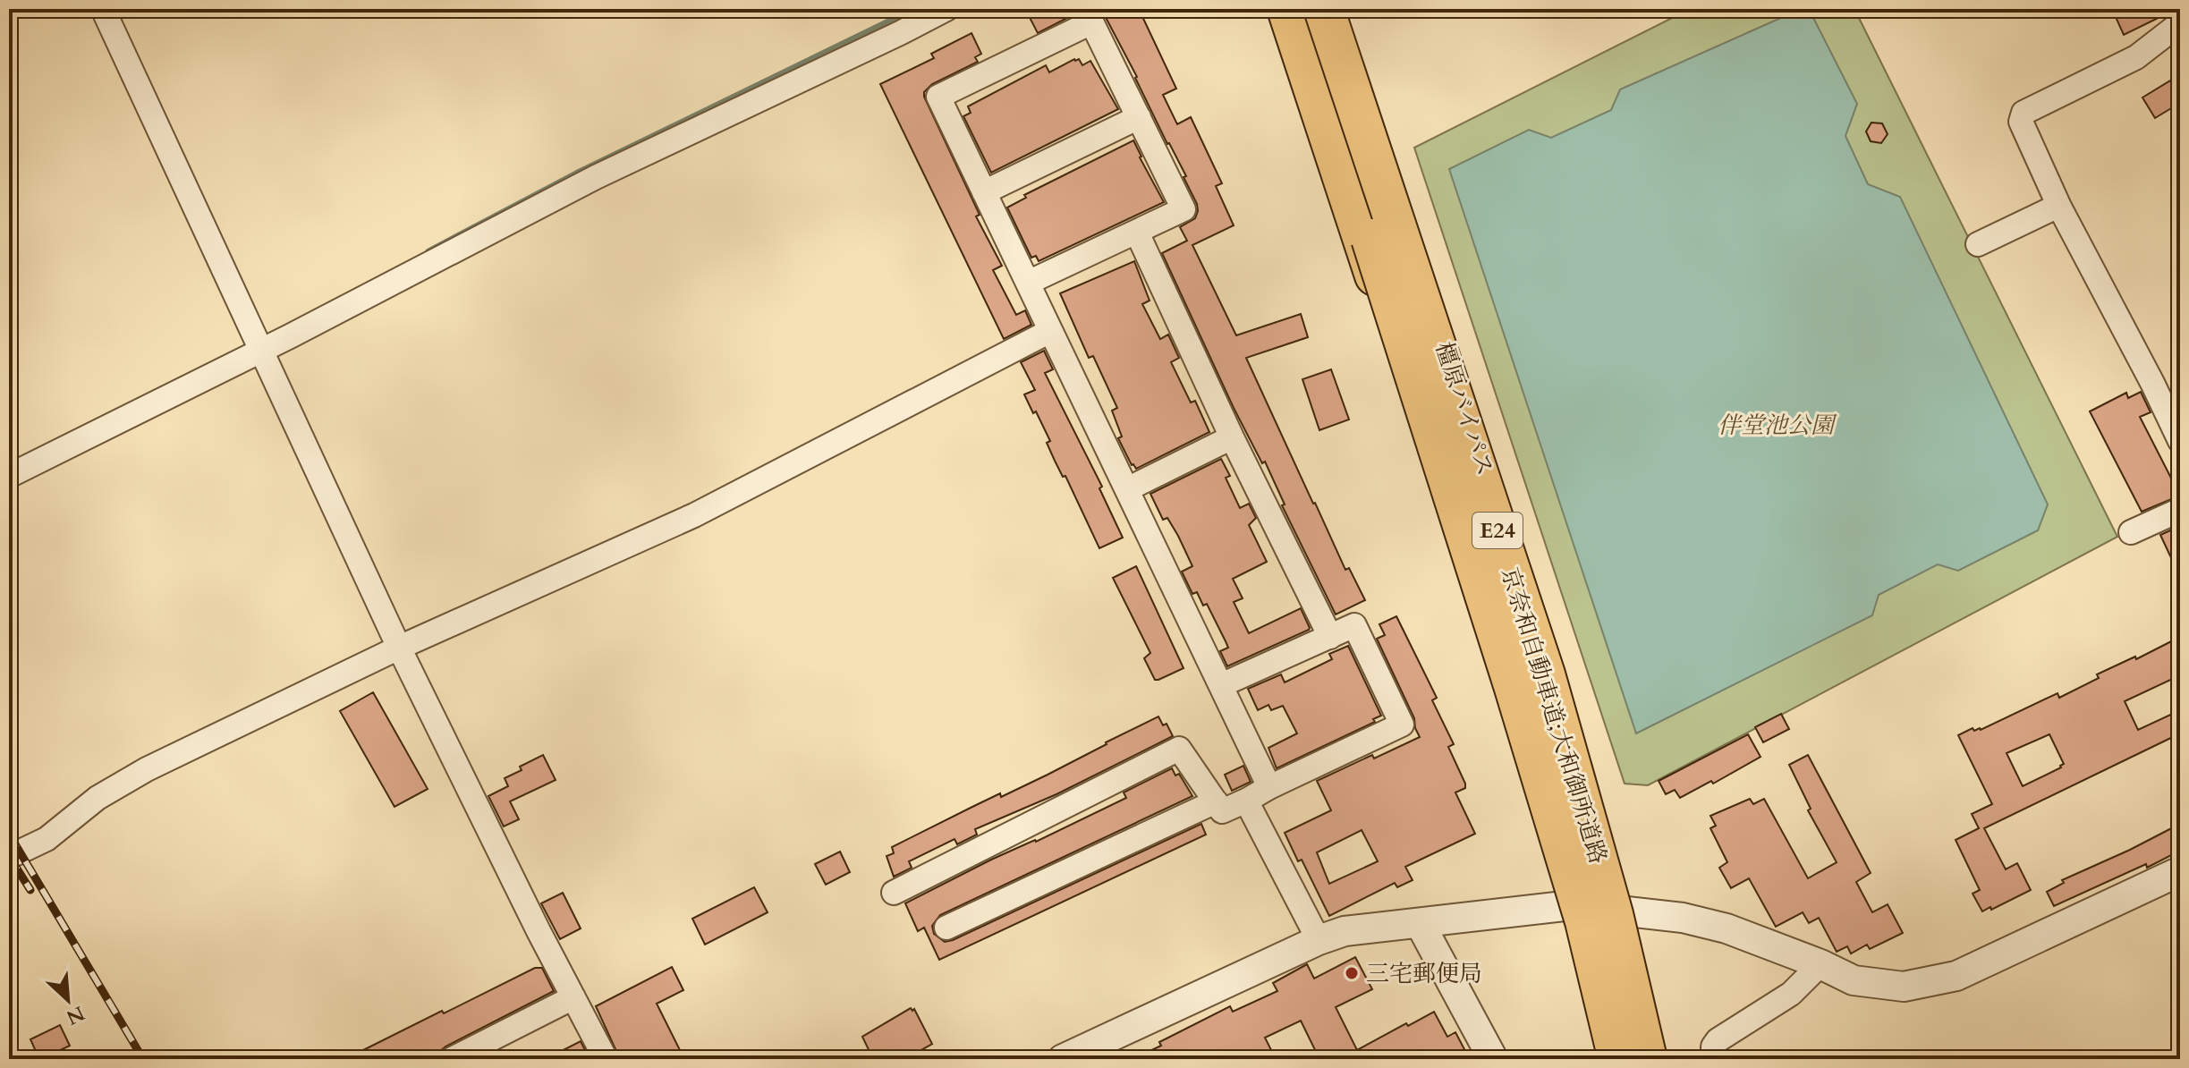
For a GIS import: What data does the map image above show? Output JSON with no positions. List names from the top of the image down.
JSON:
{
  "streets": {
    "highway": ["橿原バイパス", "E24", "京奈和自動車道;大和御所道路"]
  },
  "parks": ["伴堂池公園"],
  "places": ["三宅郵便局"],
  "north": "bottom right"
}
